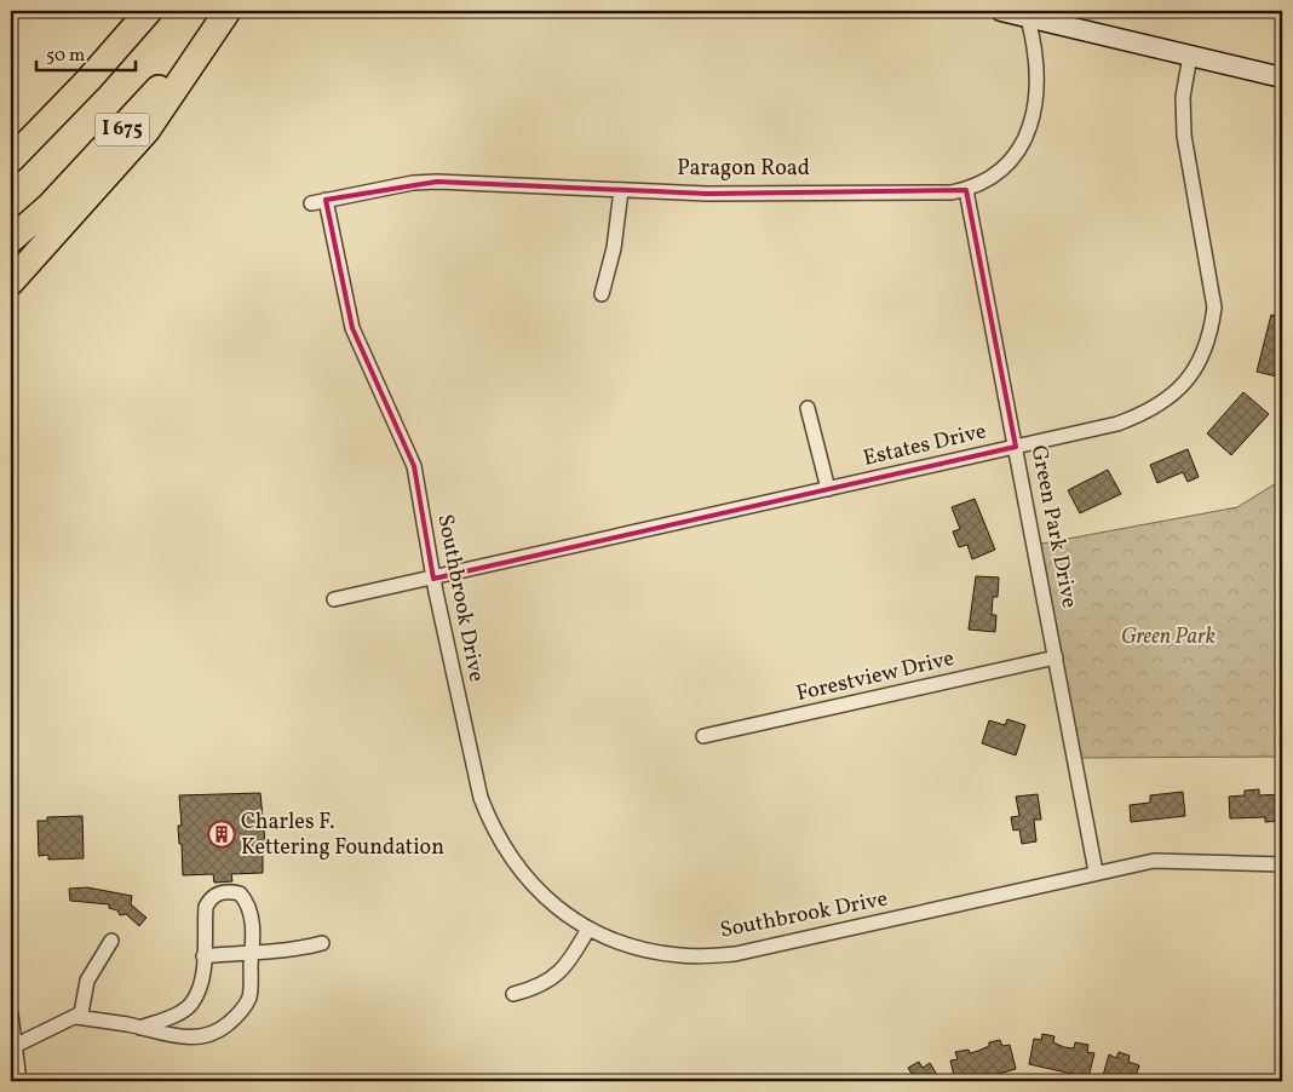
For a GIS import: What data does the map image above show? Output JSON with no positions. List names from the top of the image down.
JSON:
{
  "streets": {
    "highway": ["I 675"],
    "street": [
      "Paragon Road",
      "Estates Drive",
      "Green Park Drive",
      "Southbrook Drive",
      "Forestview Drive"
    ]
  },
  "crossings": [
    ["Paragon Road", "Green Park Drive"],
    ["Paragon Road", "Southbrook Drive"],
    ["Estates Drive", "Green Park Drive"],
    ["Estates Drive", "Southbrook Drive"],
    ["Green Park Drive", "Southbrook Drive"],
    ["Green Park Drive", "Forestview Drive"]
  ],
  "parks": ["Green Park"],
  "places": {
    "building": ["Charles F. Kettering Foundation"]
  },
  "scale_bar": "50 m"
}
